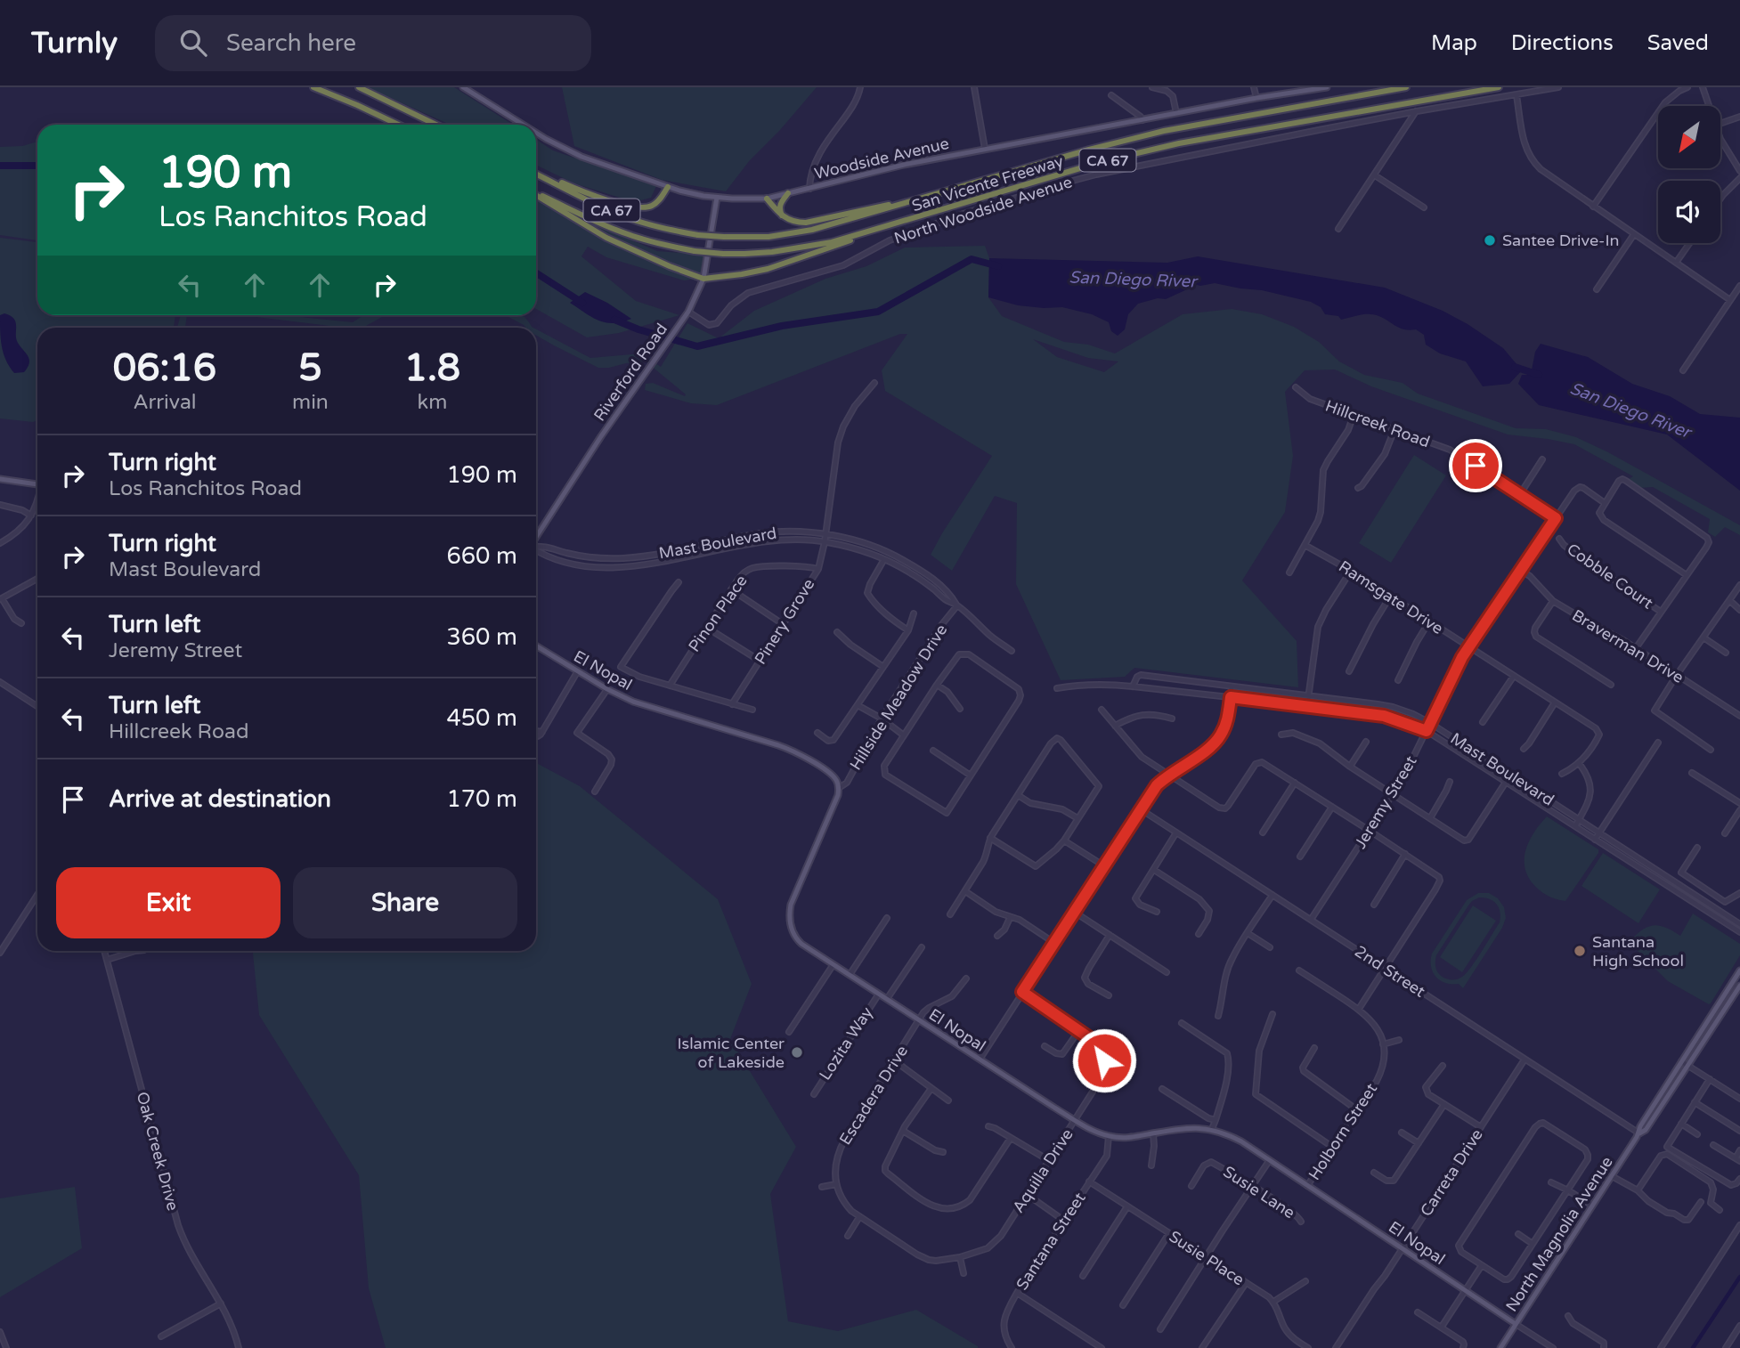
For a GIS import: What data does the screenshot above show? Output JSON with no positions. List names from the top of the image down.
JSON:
{
  "streets": {
    "highway": ["CA 67", "San Vicente Freeway"],
    "main road": [
      "Woodside Avenue",
      "Riverford Road",
      "El Nopal",
      "North Magnolia Avenue"
    ],
    "street": [
      "North Woodside Avenue",
      "Hillcreek Road",
      "Mast Boulevard",
      "Cobble Court",
      "Ramsgate Drive",
      "Pinon Place",
      "Pinery Grove",
      "Braverman Drive",
      "Hillside Meadow Drive",
      "Jeremy Street",
      "2nd Street",
      "Lozita Way",
      "Escadera Drive",
      "Holborn Street",
      "Oak Creek Drive",
      "Aquilla Drive",
      "Carreta Drive",
      "Susie Lane",
      "Santana Street",
      "Susie Place"
    ]
  },
  "crossings": [
    ["Woodside Avenue", "Riverford Road"],
    ["North Woodside Avenue", "Riverford Road"],
    ["Hillcreek Road", "Jeremy Street"],
    ["Mast Boulevard", "Pinery Grove"],
    ["Mast Boulevard", "Hillside Meadow Drive"],
    ["Mast Boulevard", "Jeremy Street"],
    ["Ramsgate Drive", "Jeremy Street"],
    ["Pinon Place", "Pinery Grove"],
    ["Braverman Drive", "Jeremy Street"],
    ["El Nopal", "Hillside Meadow Drive"],
    ["El Nopal", "Lozita Way"],
    ["El Nopal", "Escadera Drive"],
    ["El Nopal", "Holborn Street"],
    ["El Nopal", "Aquilla Drive"],
    ["El Nopal", "Carreta Drive"],
    ["El Nopal", "North Magnolia Avenue"],
    ["El Nopal", "Santana Street"],
    ["Jeremy Street", "2nd Street"],
    ["2nd Street", "Carreta Drive"],
    ["2nd Street", "North Magnolia Avenue"],
    ["Santana Street", "Susie Place"]
  ],
  "water": ["San Diego River"],
  "places": ["Santee Drive-In", "Santana High School", "Islamic Center of Lakeside"],
  "north": "bottom left",
  "page": {
    "header": "Turnly",
    "search": "Search here",
    "nav": ["Map", "Directions", "Saved"],
    "turn": ["190 m", "Los Ranchitos Road"],
    "eta": [
      "06:16",
      "Arrival",
      "5",
      "min",
      "1.8",
      "km"
    ],
    "list": [
      {
        "name": "Turn right",
        "note": "Los Ranchitos Road",
        "value": "190 m"
      },
      {
        "name": "Turn right",
        "note": "Mast Boulevard",
        "value": "660 m"
      },
      {
        "name": "Turn left",
        "note": "Jeremy Street",
        "value": "360 m"
      },
      {
        "name": "Turn left",
        "note": "Hillcreek Road",
        "value": "450 m"
      },
      {
        "name": "Arrive at destination",
        "value": "170 m"
      }
    ],
    "buttons": ["Exit", "Share"]
  }
}
